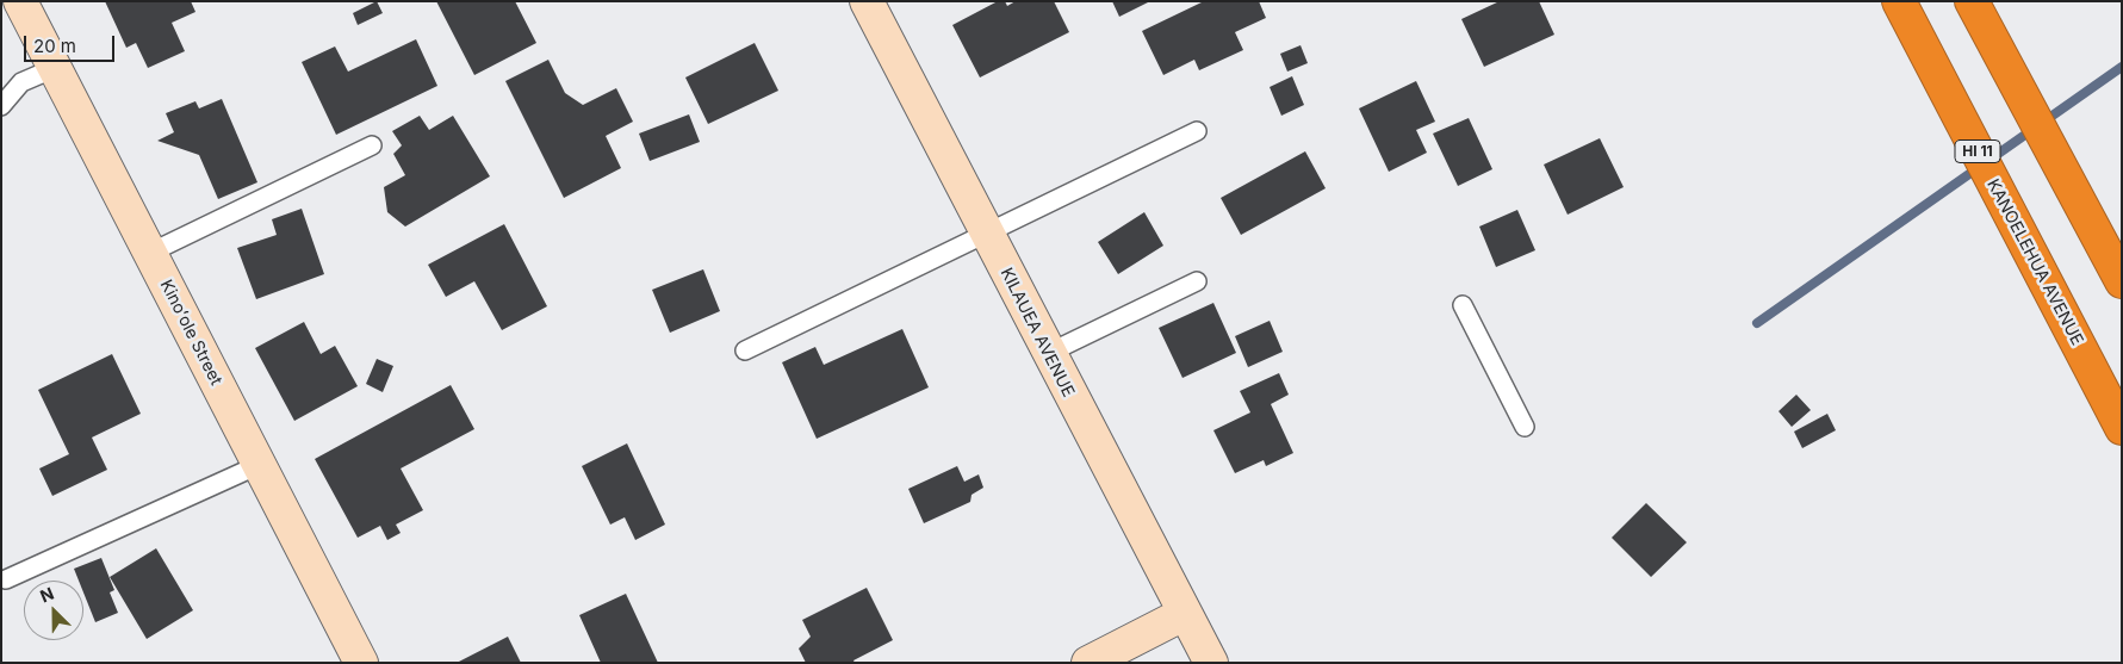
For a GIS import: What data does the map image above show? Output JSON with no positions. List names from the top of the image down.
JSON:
{
  "streets": {
    "highway": ["HI 11", "KANOELEHUA AVENUE"],
    "street": ["Kinoʻole Street", "KILAUEA AVENUE"]
  },
  "scale_bar": "20 m",
  "north": "top left"
}
